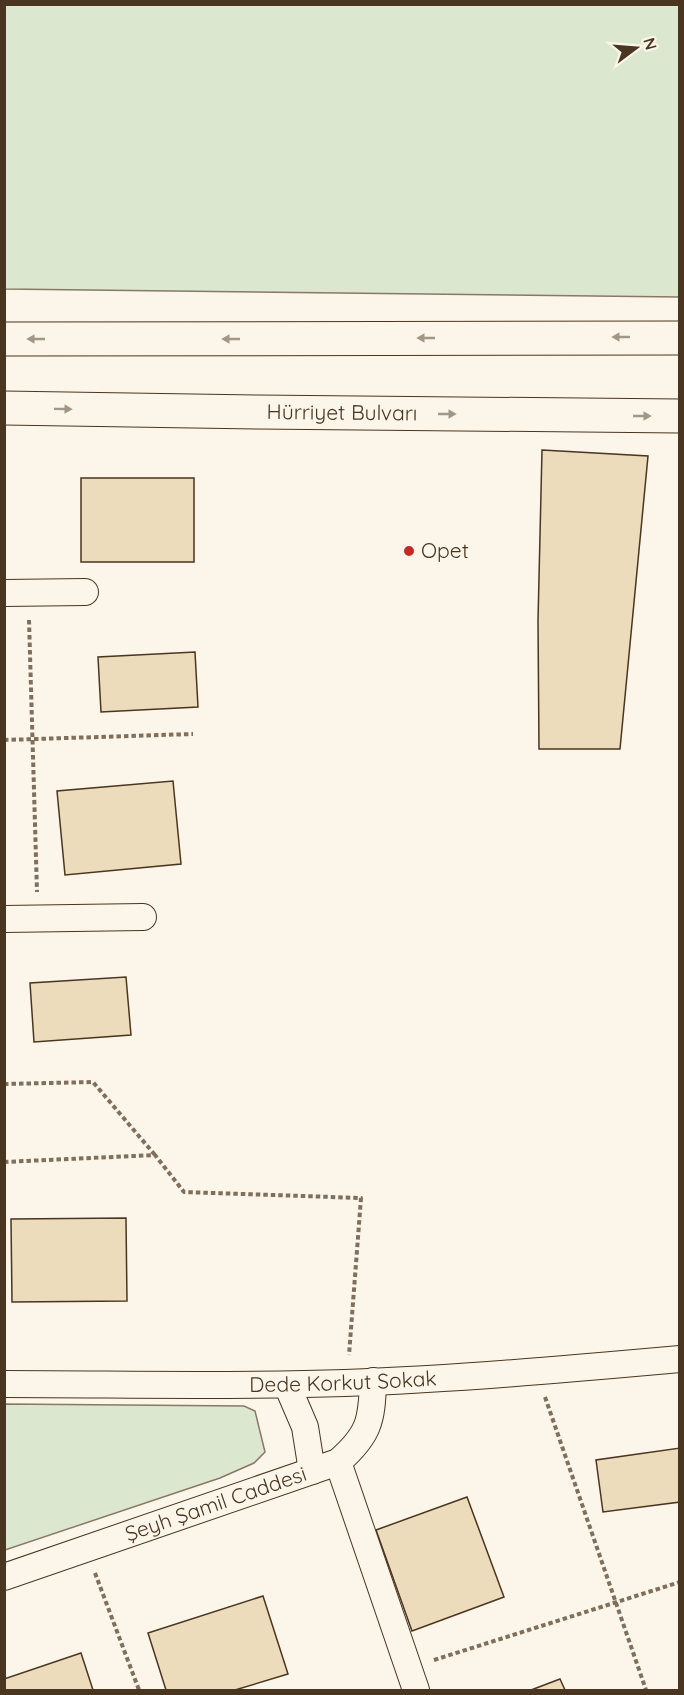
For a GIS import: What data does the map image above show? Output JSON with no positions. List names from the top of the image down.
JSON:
{
  "streets": {
    "main road": ["Hürriyet Bulvarı"],
    "street": ["Dede Korkut Sokak", "Şeyh Şamil Caddesi"]
  },
  "crossings": [
    ["Dede Korkut Sokak", "Şeyh Şamil Caddesi"]
  ],
  "places": ["Opet"],
  "north": "right"
}
